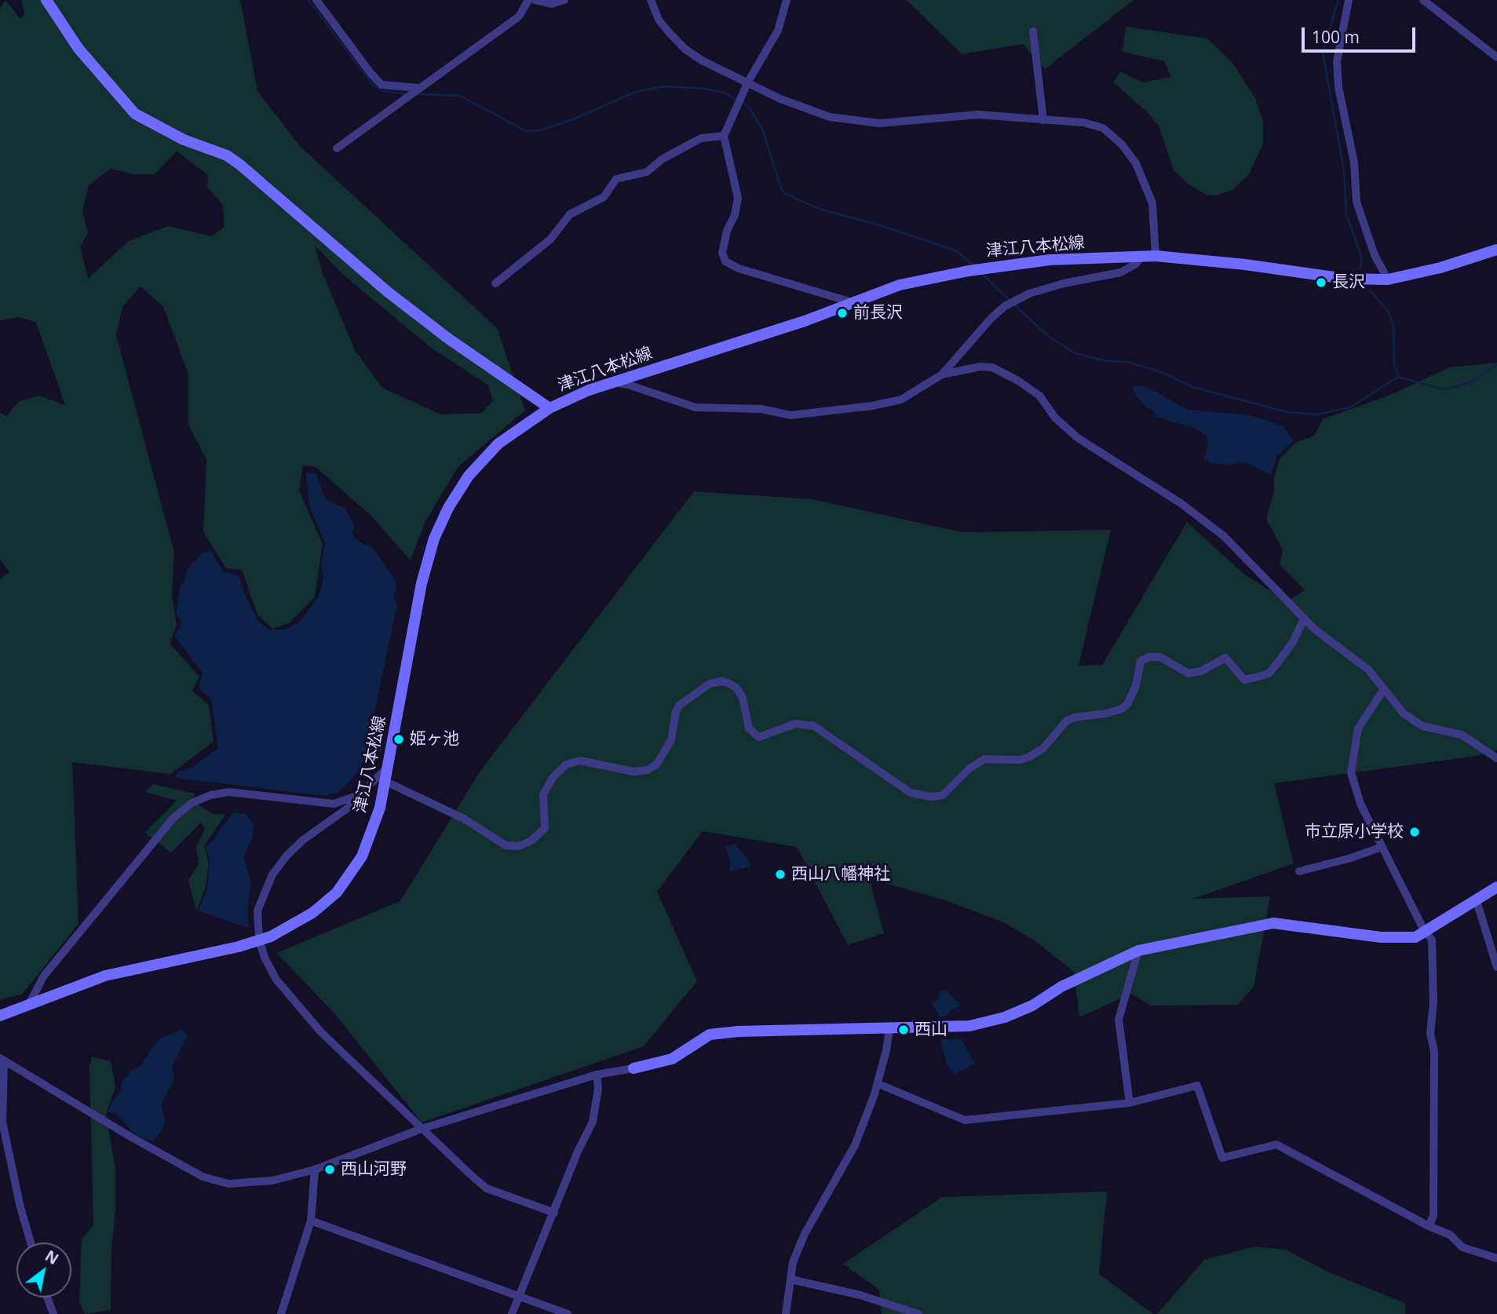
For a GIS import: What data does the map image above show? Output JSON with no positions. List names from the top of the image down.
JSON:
{
  "streets": {
    "main road": ["津江八本松線"]
  },
  "places": [
    "長沢",
    "前長沢",
    "姫ヶ池",
    "市立原小学校",
    "西山八幡神社",
    "西山",
    "西山河野"
  ],
  "scale_bar": "100 m",
  "north": "top right"
}
